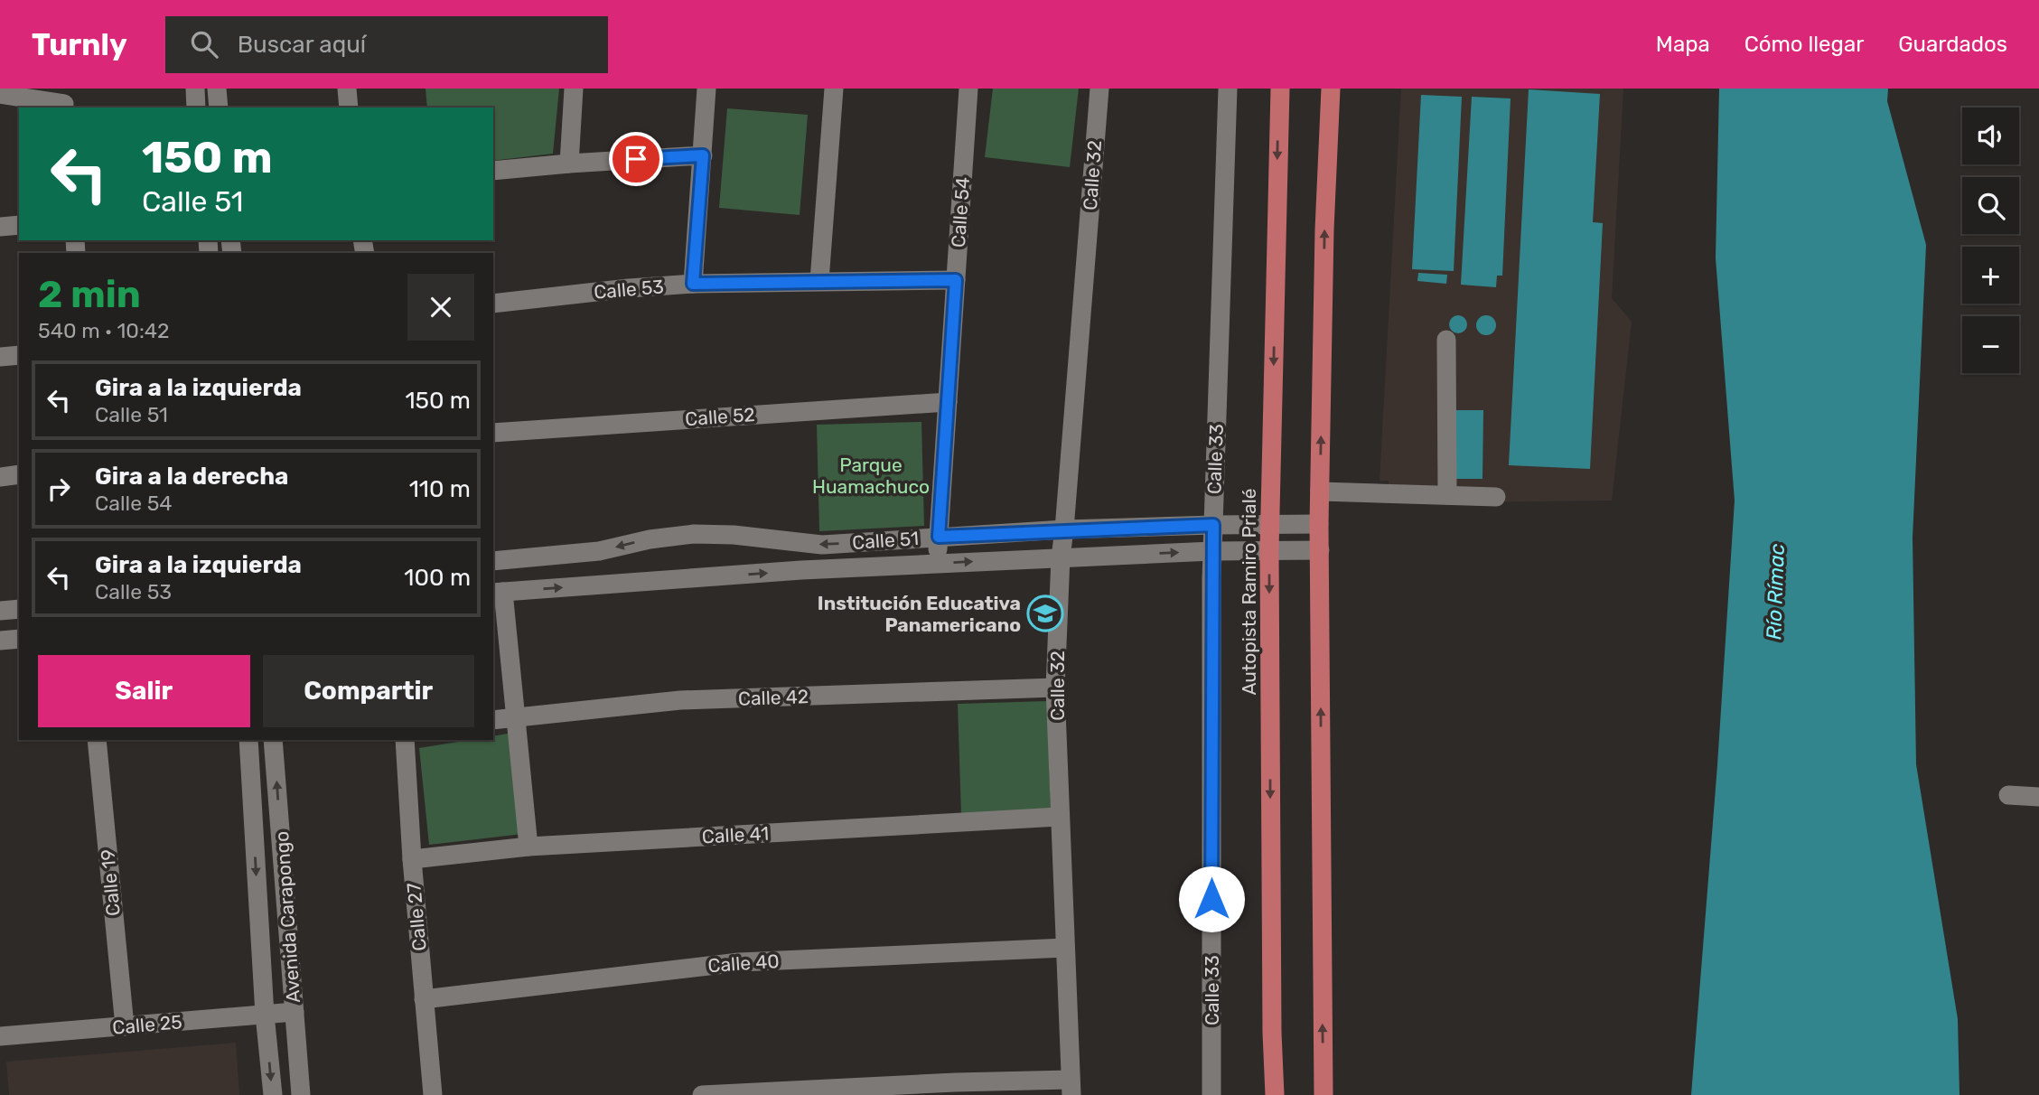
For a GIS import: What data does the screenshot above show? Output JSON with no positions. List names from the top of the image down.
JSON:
{
  "streets": {
    "highway": ["Autopista Ramiro Prialé"],
    "street": [
      "Calle 32",
      "Calle 54",
      "Calle 53",
      "Calle 52",
      "Calle 33",
      "Calle 51",
      "Calle 42",
      "Calle 41",
      "Calle 19",
      "Avenida Carapongo",
      "Calle 27",
      "Calle 40",
      "Calle 25"
    ]
  },
  "crossings": [
    ["Calle 32", "Calle 51"],
    ["Calle 32", "Calle 42"],
    ["Calle 32", "Calle 41"],
    ["Calle 32", "Calle 40"],
    ["Calle 54", "Calle 53"],
    ["Calle 54", "Calle 52"],
    ["Calle 54", "Calle 51"],
    ["Calle 33", "Calle 51"],
    ["Calle 51", "Autopista Ramiro Prialé"],
    ["Calle 41", "Calle 27"],
    ["Calle 19", "Calle 25"],
    ["Avenida Carapongo", "Calle 25"],
    ["Calle 27", "Calle 40"]
  ],
  "water": ["Río Rímac"],
  "parks": ["Parque Huamachuco"],
  "places": {
    "school or university": ["Institución Educativa Panamericano"]
  },
  "page": {
    "header": "Turnly",
    "search": "Buscar aquí",
    "nav": ["Mapa", "Cómo llegar", "Guardados"],
    "map_buttons": ["+", "−"],
    "turn": ["150 m", "Calle 51"],
    "heading": ["2 min", "540 m · 10:42"],
    "list": [
      {
        "name": "Gira a la izquierda",
        "note": "Calle 51",
        "value": "150 m"
      },
      {
        "name": "Gira a la derecha",
        "note": "Calle 54",
        "value": "110 m"
      },
      {
        "name": "Gira a la izquierda",
        "note": "Calle 53",
        "value": "100 m"
      }
    ],
    "buttons": ["Salir", "Compartir"]
  }
}
